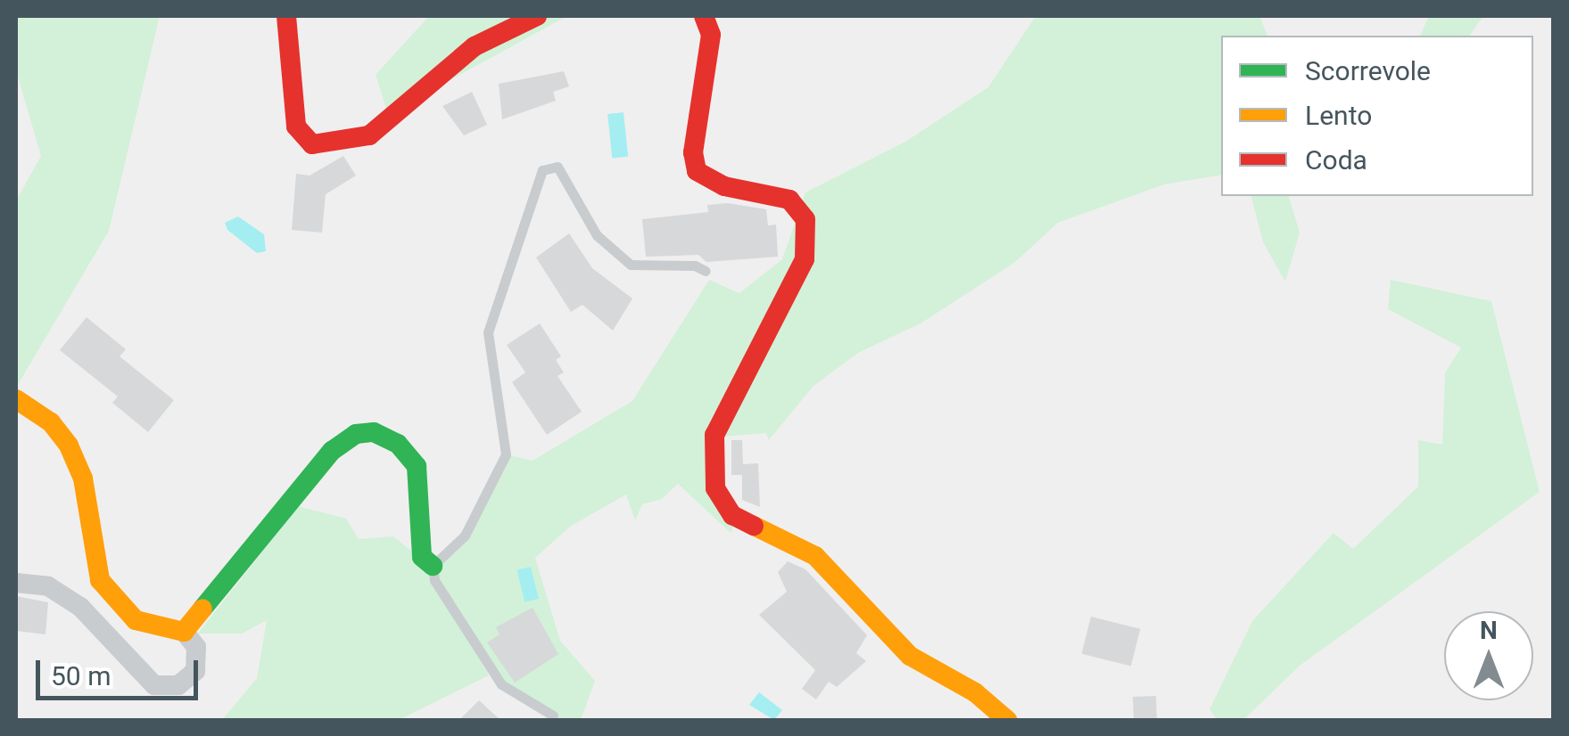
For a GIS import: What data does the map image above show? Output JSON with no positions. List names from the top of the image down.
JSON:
{
  "legend": ["Scorrevole", "Lento", "Coda"],
  "scale_bar": "50 m",
  "north": "top"
}
